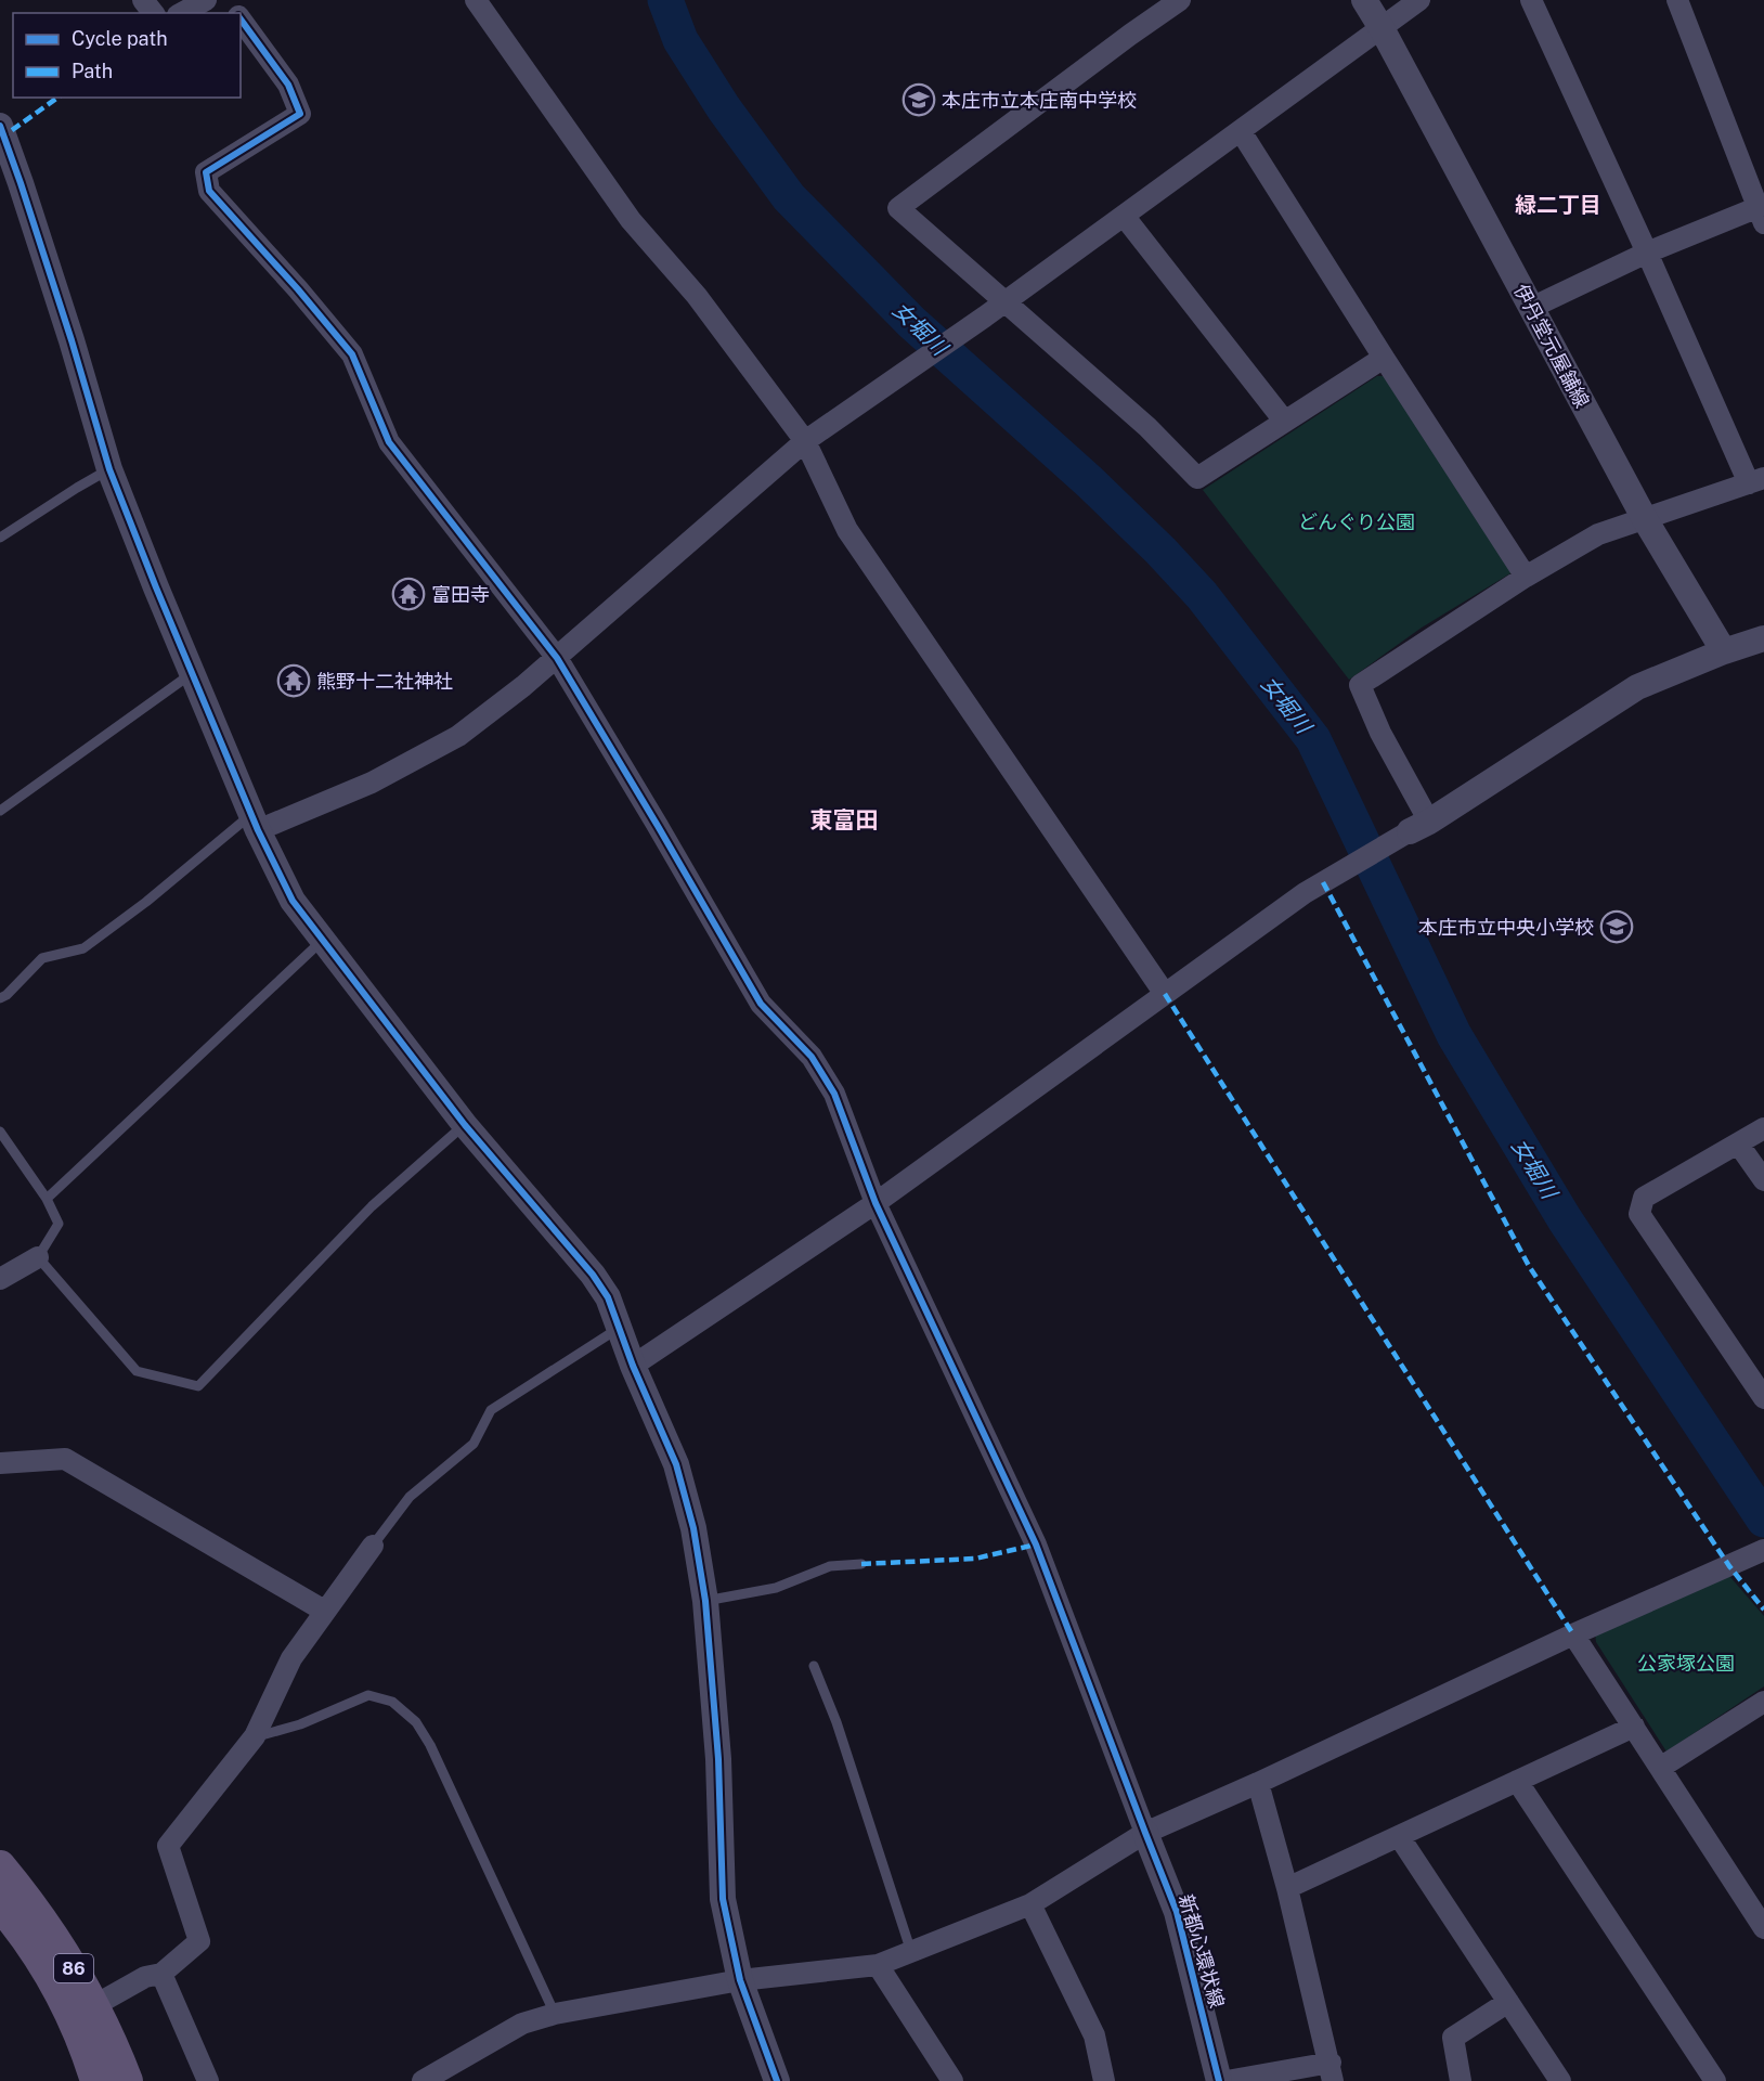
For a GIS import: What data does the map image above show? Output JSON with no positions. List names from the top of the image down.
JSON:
{
  "streets": {
    "main road": ["86"],
    "street": ["伊丹堂元屋舗線", "新都心環状線"]
  },
  "districts": ["緑二丁目", "東富田"],
  "water": ["女堀川"],
  "parks": ["どんぐり公園", "公家塚公園"],
  "places": {
    "school or university": ["本庄市立本庄南中学校", "本庄市立中央小学校"],
    "temple": ["富田寺", "熊野十二社神社"]
  },
  "legend": ["Cycle path", "Path"]
}
